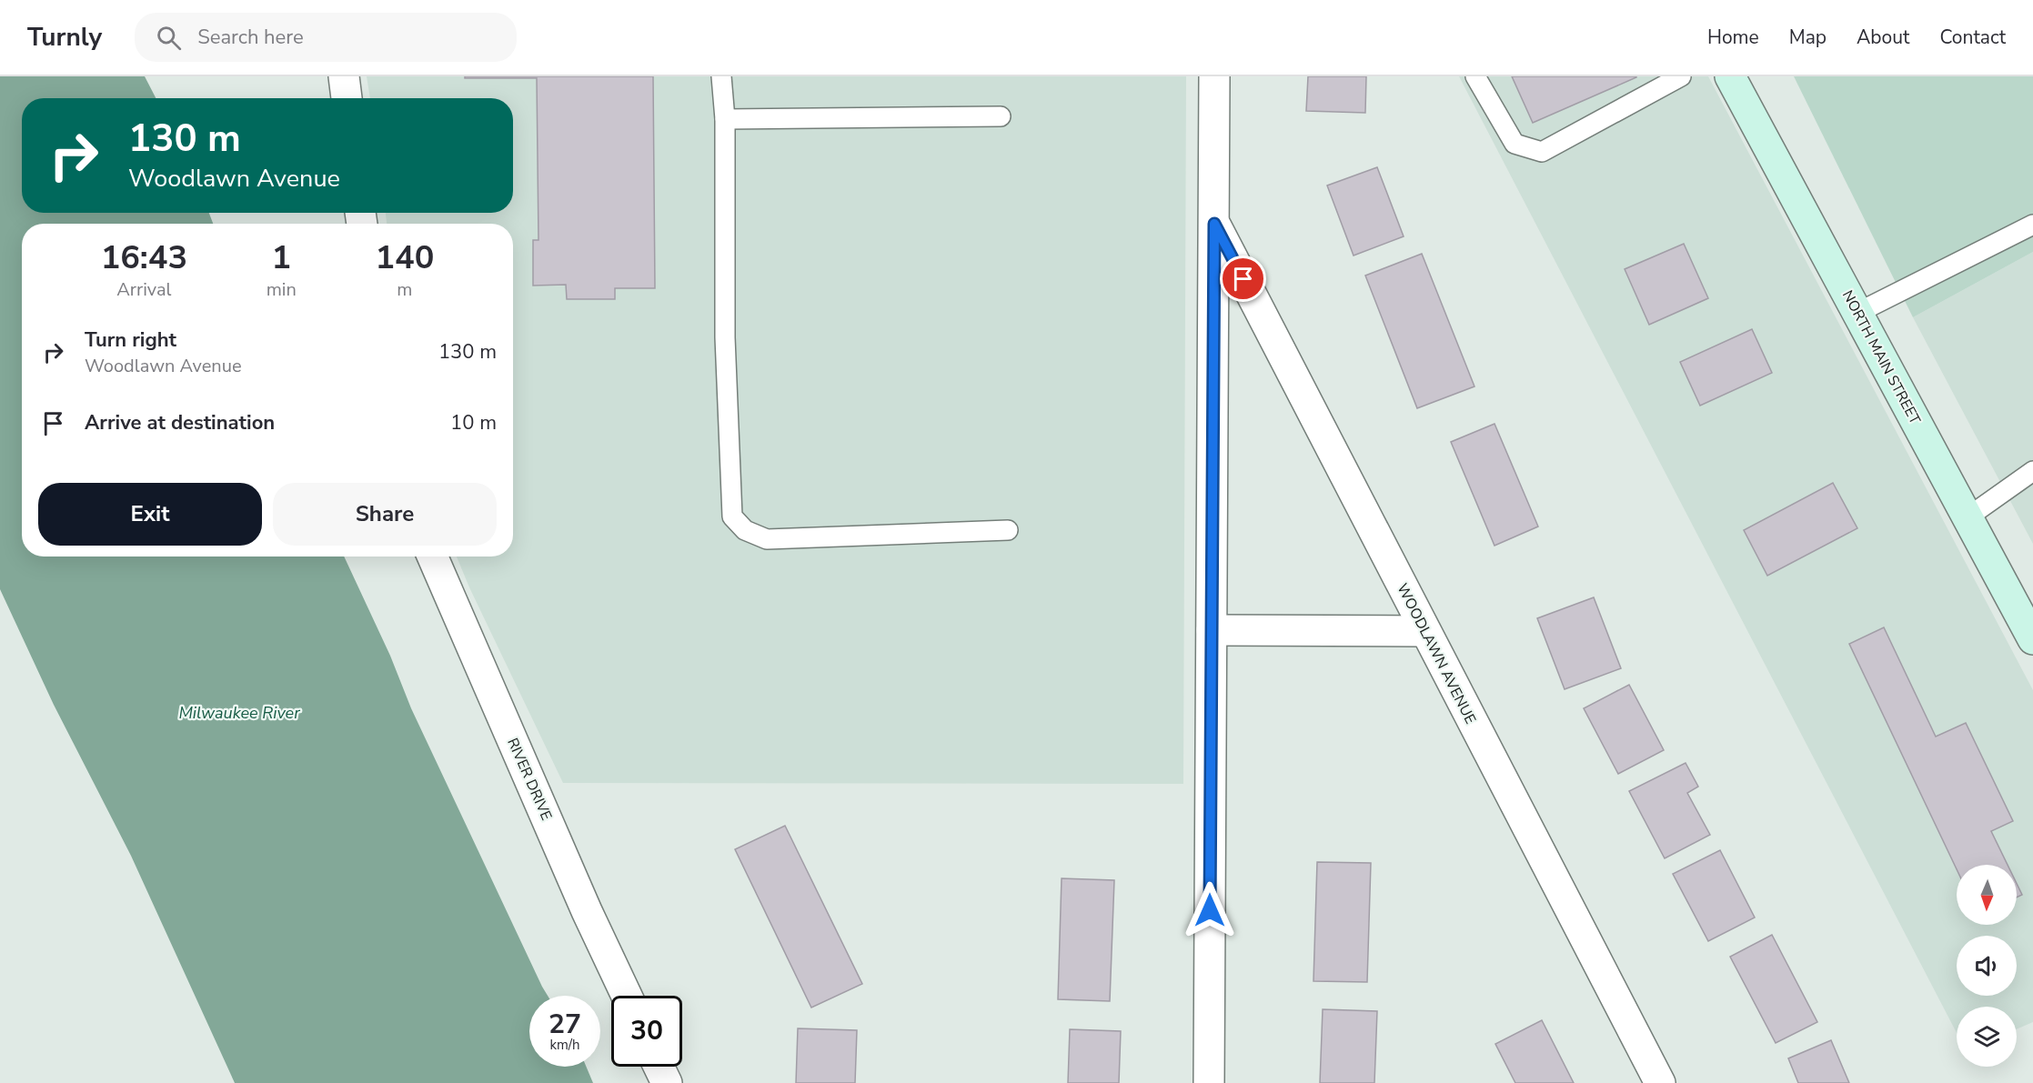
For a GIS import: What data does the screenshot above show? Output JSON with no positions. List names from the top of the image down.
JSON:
{
  "streets": {
    "main road": ["NORTH MAIN STREET"],
    "street": ["WOODLAWN AVENUE", "RIVER DRIVE"]
  },
  "water": ["Milwaukee River"],
  "north": "bottom",
  "page": {
    "header": "Turnly",
    "search": "Search here",
    "nav": [
      "Home",
      "Map",
      "About",
      "Contact"
    ],
    "turn": ["130 m", "Woodlawn Avenue"],
    "eta": [
      "16:43",
      "Arrival",
      "1",
      "min",
      "140",
      "m"
    ],
    "list": [
      {
        "name": "Turn right",
        "note": "Woodlawn Avenue",
        "value": "130 m"
      },
      {
        "name": "Arrive at destination",
        "value": "10 m"
      }
    ],
    "buttons": ["Exit", "Share"],
    "speed": "27 km/h",
    "limit": "30"
  }
}
